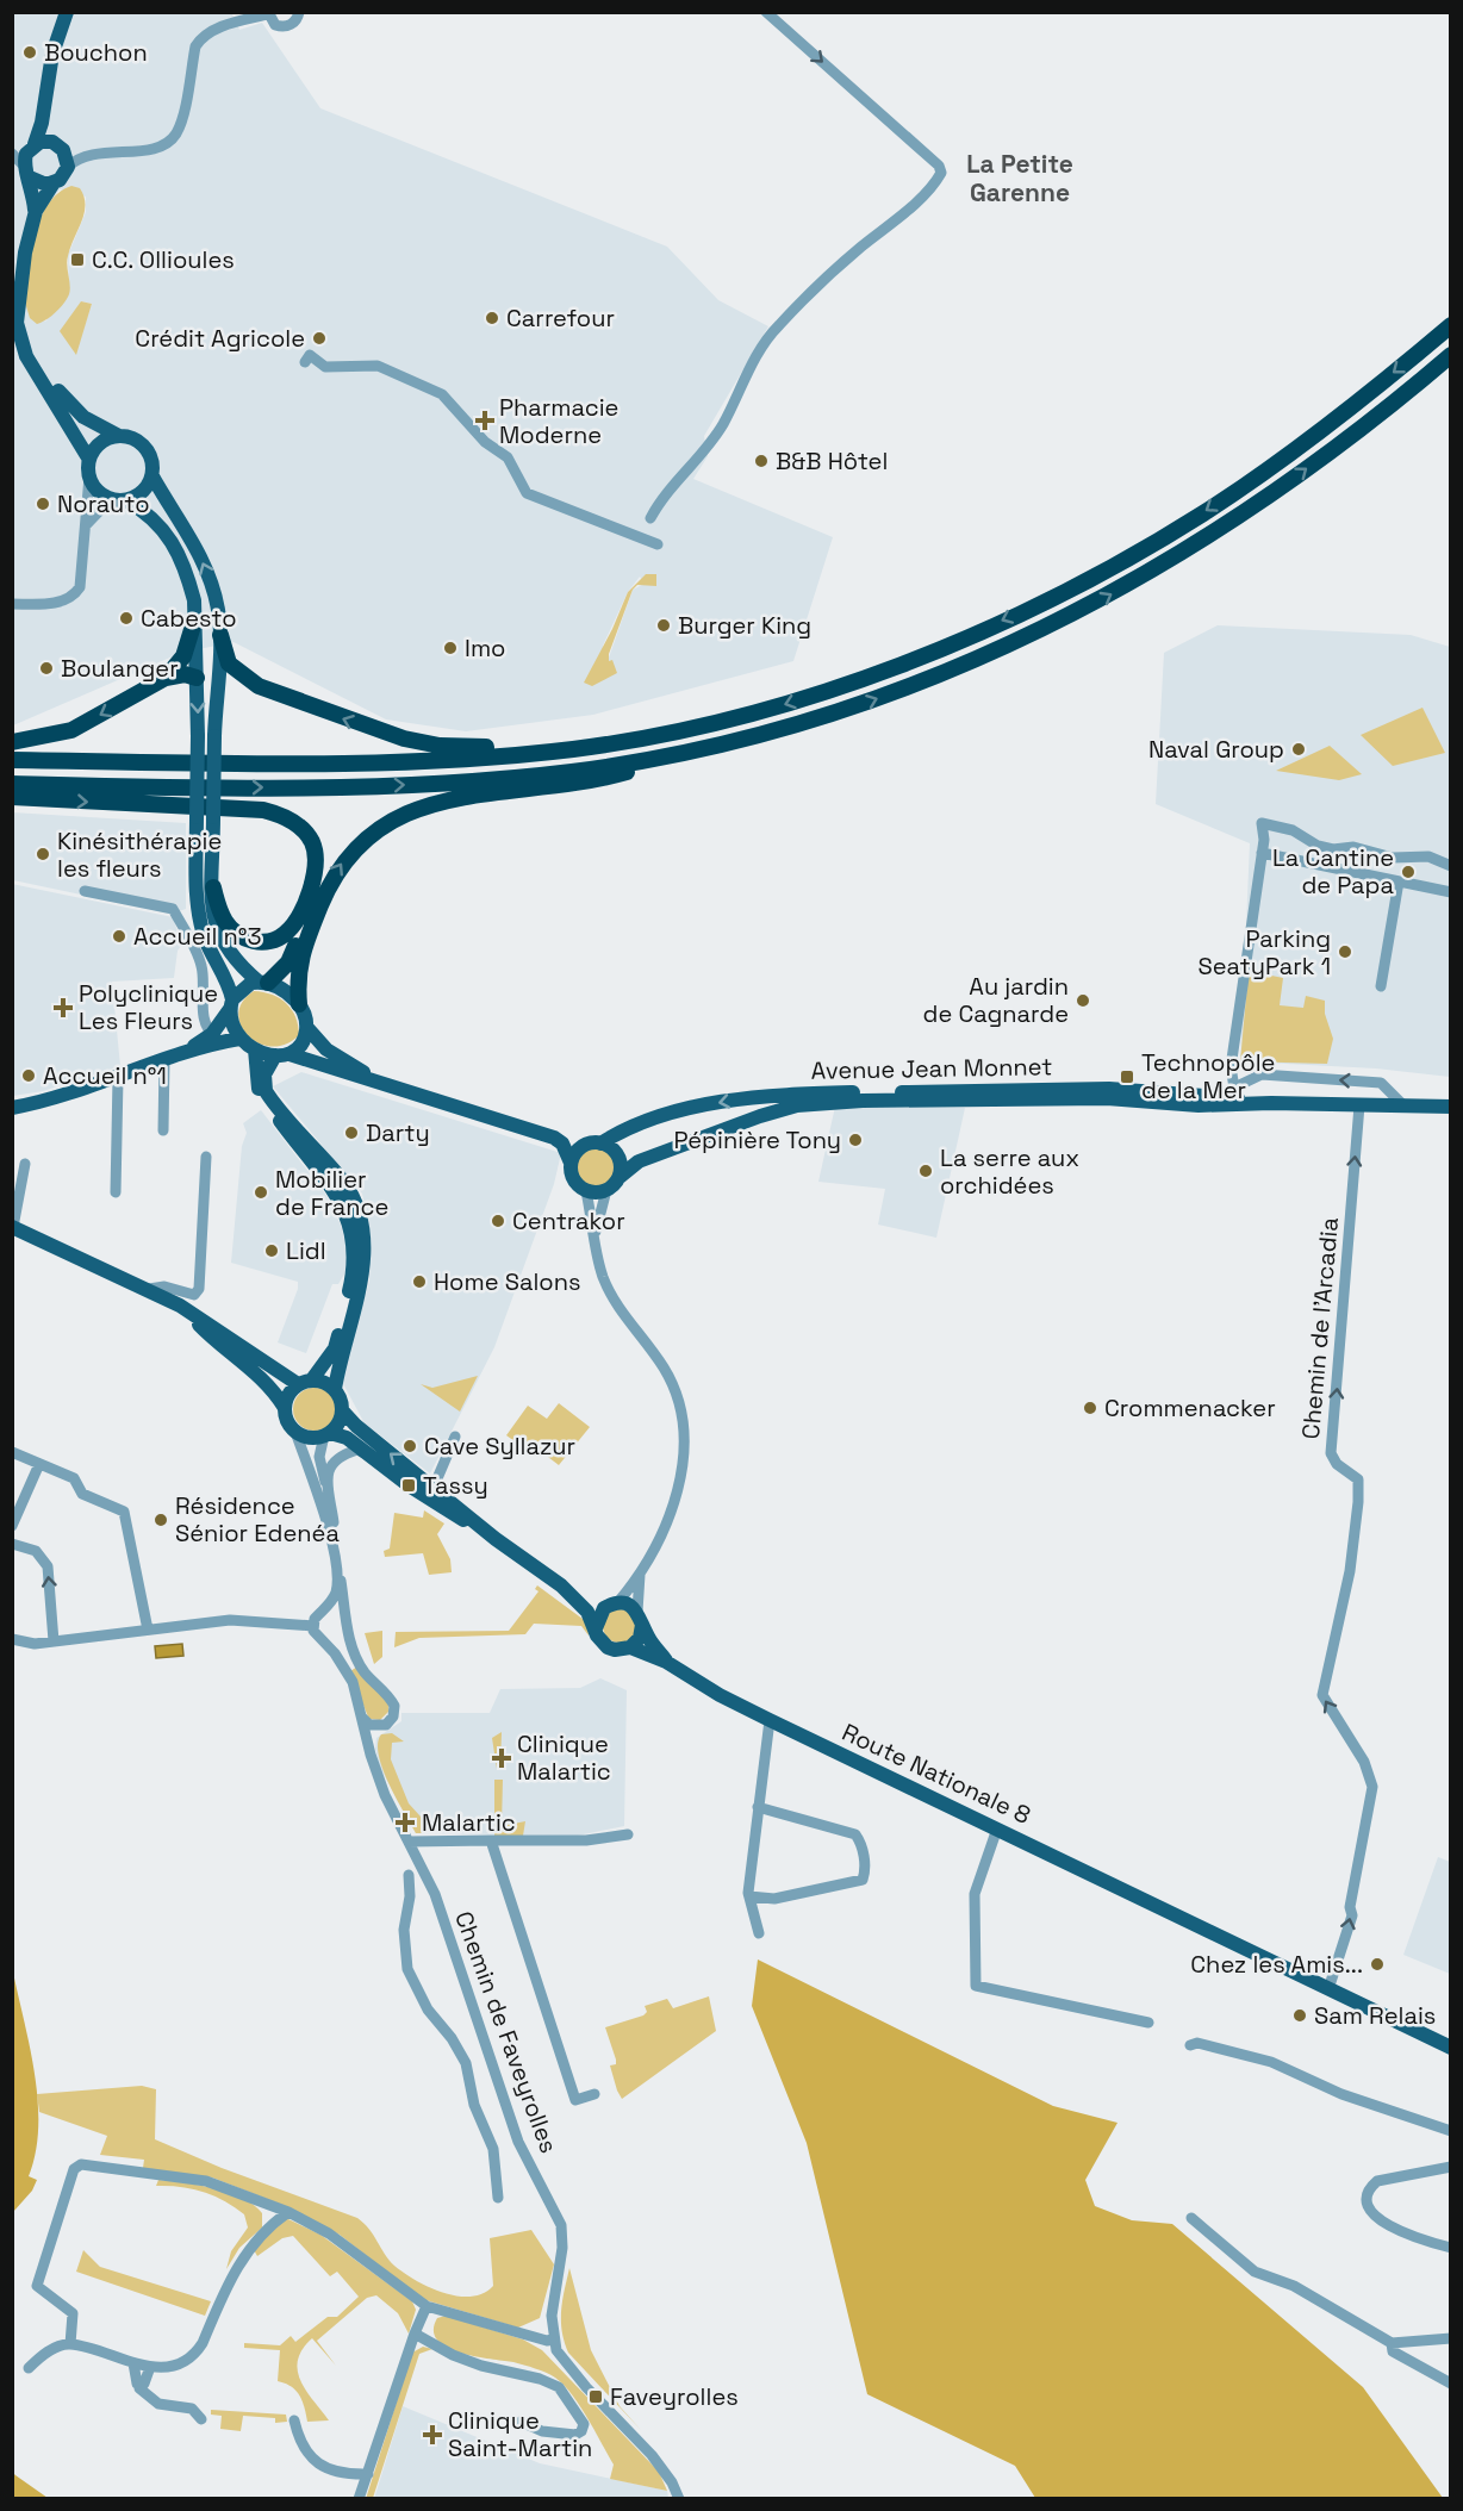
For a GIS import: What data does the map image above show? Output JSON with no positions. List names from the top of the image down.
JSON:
{
  "streets": {
    "main road": ["Avenue Jean Monnet", "Route Nationale 8"],
    "street": ["Chemin de l'Arcadia", "Chemin de Faveyrolles"]
  },
  "crossings": [
    ["Avenue Jean Monnet", "Chemin de l'Arcadia"],
    ["Chemin de l'Arcadia", "Route Nationale 8"]
  ],
  "one_way": ["Chemin de l'Arcadia"],
  "districts": ["La Petite Garenne"],
  "places": {
    "other": [
      "Bouchon",
      "Carrefour",
      "Crédit Agricole",
      "B&B Hôtel",
      "Norauto",
      "Cabesto",
      "Burger King",
      "Imo",
      "Boulanger",
      "Naval Group",
      "Kinésithérapie les fleurs",
      "La Cantine de Papa",
      "Accueil n°3",
      "Parking SeatyPark 1",
      "Au jardin de Cagnarde",
      "Accueil n°1",
      "Darty",
      "Pépinière Tony",
      "La serre aux orchidées",
      "Mobilier de France",
      "Centrakor",
      "Lidl",
      "Home Salons",
      "Crommenacker",
      "Cave Syllazur",
      "Résidence Sénior Edenéa",
      "Chez les Amis...",
      "Sam Relais"
    ],
    "transit": [
      "C.C. Ollioules",
      "Technopôle de la Mer",
      "Tassy",
      "Faveyrolles"
    ],
    "health": [
      "Pharmacie Moderne",
      "Polyclinique Les Fleurs",
      "Clinique Malartic",
      "Malartic",
      "Clinique Saint-Martin"
    ]
  }
}
